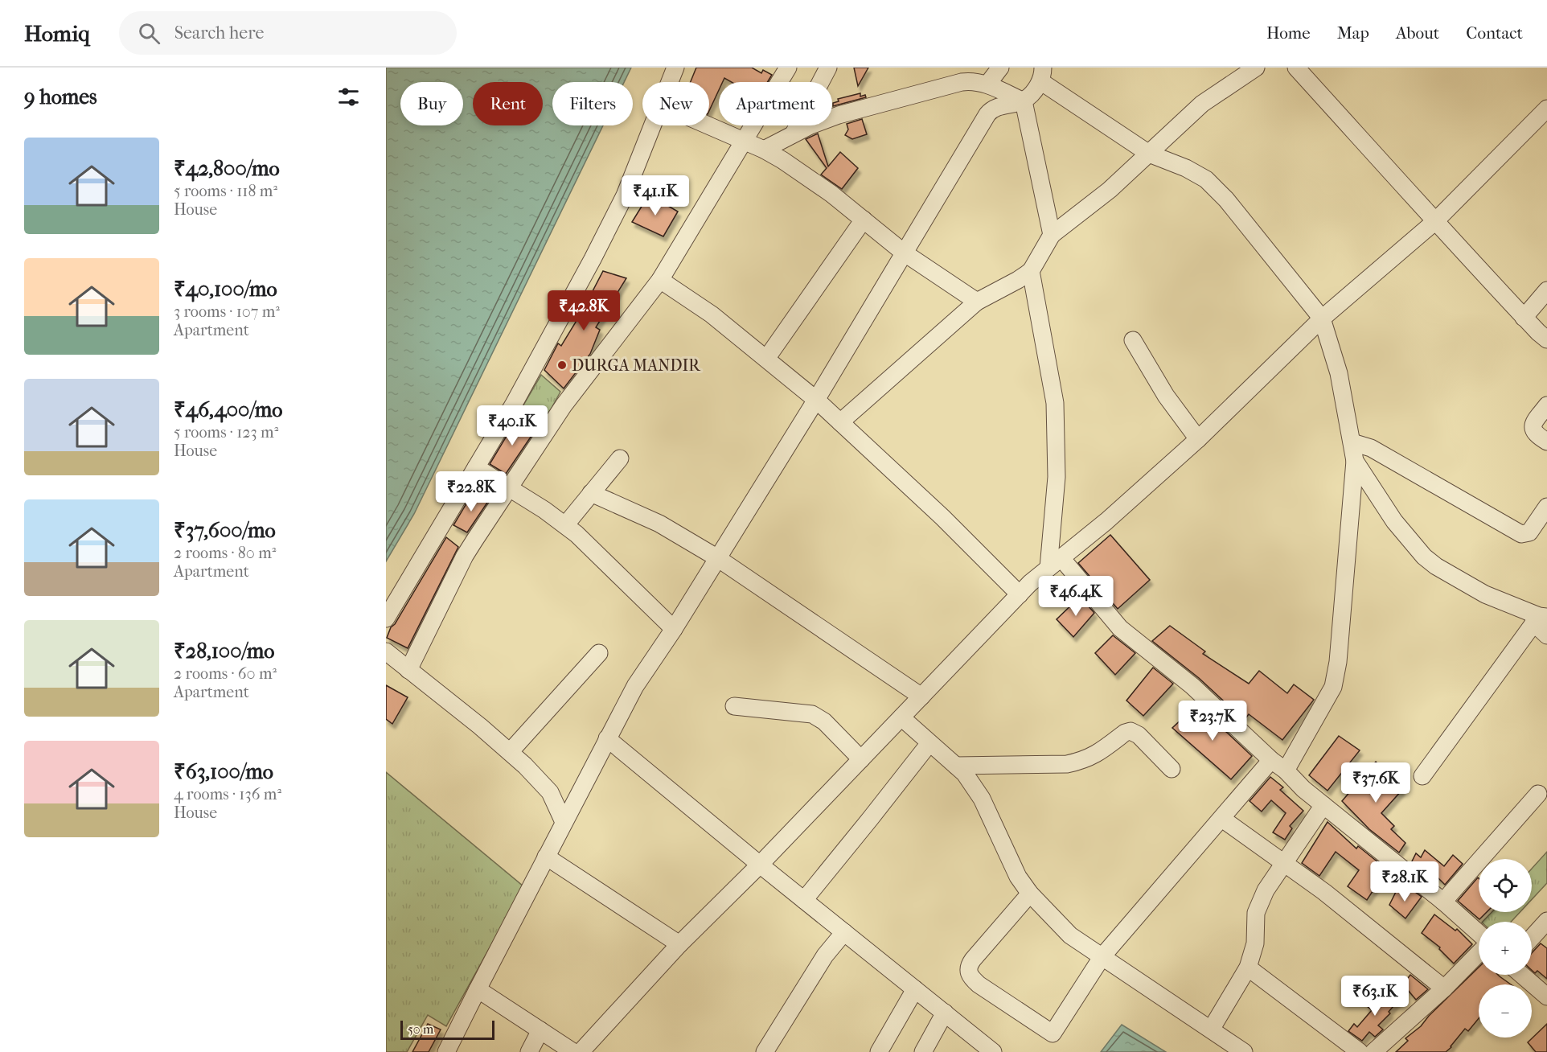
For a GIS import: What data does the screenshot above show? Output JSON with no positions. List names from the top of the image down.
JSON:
{
  "places": ["DURGA MANDIR"],
  "scale_bar": "50 m",
  "page": {
    "header": "Homiq",
    "search": "Search here",
    "nav": [
      "Home",
      "Map",
      "About",
      "Contact"
    ],
    "heading": "9 homes",
    "chip": [
      "Buy",
      "Rent",
      "Filters",
      "New",
      "Apartment"
    ],
    "list": [
      {
        "name": "₹42,800/mo",
        "note": "5 rooms · 118 m² · House"
      },
      {
        "name": "₹40,100/mo",
        "note": "3 rooms · 107 m² · Apartment"
      },
      {
        "name": "₹46,400/mo",
        "note": "5 rooms · 123 m² · House"
      },
      {
        "name": "₹37,600/mo",
        "note": "2 rooms · 80 m² · Apartment"
      },
      {
        "name": "₹28,100/mo",
        "note": "2 rooms · 60 m² · Apartment"
      },
      {
        "name": "₹63,100/mo",
        "note": "4 rooms · 136 m² · House"
      }
    ],
    "price": [
      "₹41.1K",
      "₹42.8K",
      "₹40.1K",
      "₹22.8K",
      "₹46.4K",
      "₹23.7K",
      "₹37.6K",
      "₹28.1K",
      "₹63.1K"
    ],
    "map_buttons": ["+", "−"],
    "scale": "50 m"
  }
}
